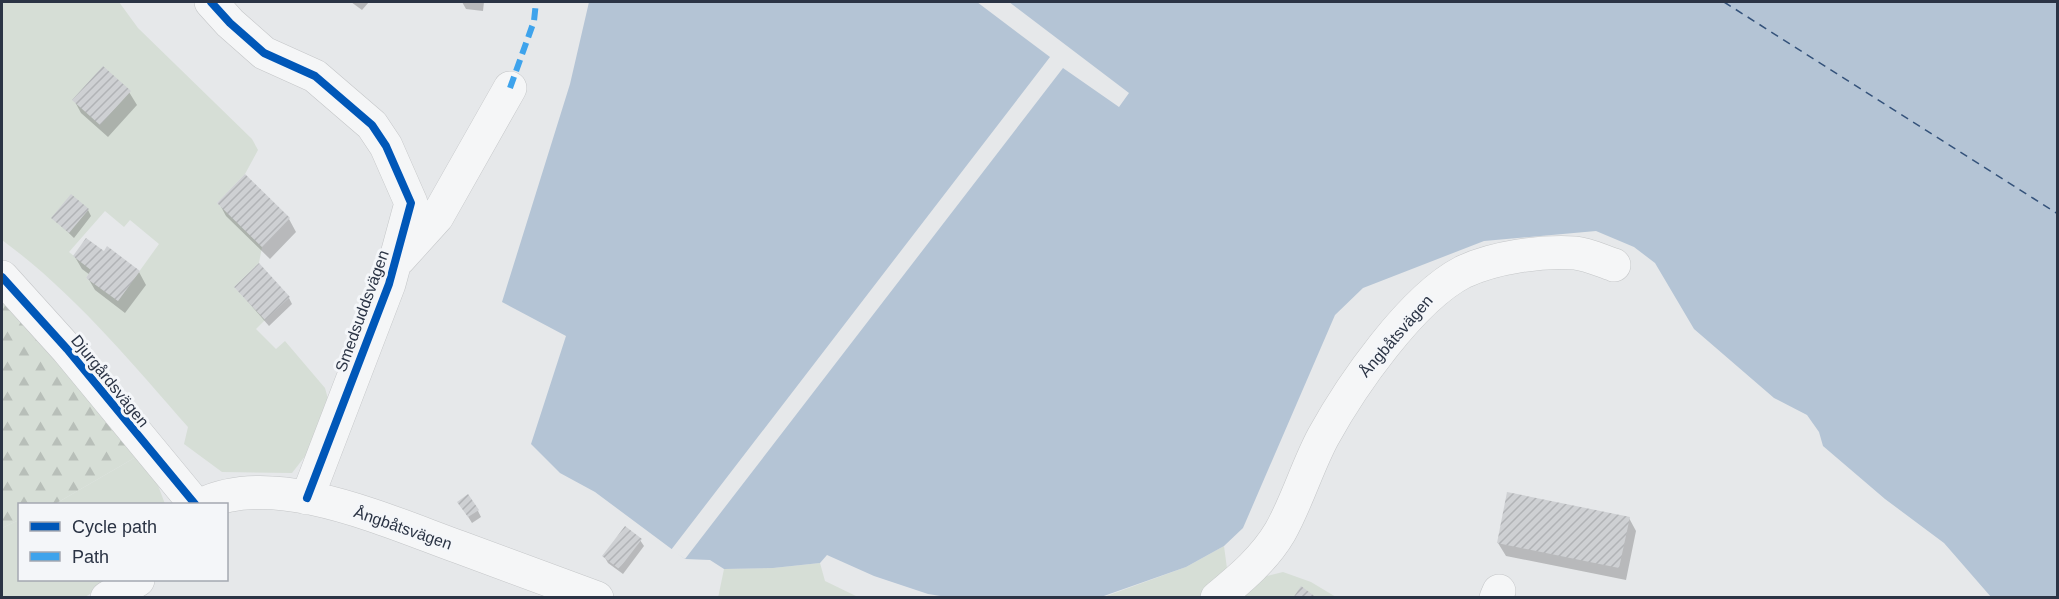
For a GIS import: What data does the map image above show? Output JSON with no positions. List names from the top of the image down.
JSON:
{
  "streets": {
    "street": ["Smedsuddsvägen", "Ångbåtsvägen", "Djurgårdsvägen"]
  },
  "crossings": [
    ["Smedsuddsvägen", "Ångbåtsvägen"]
  ],
  "legend": ["Cycle path", "Path"]
}
